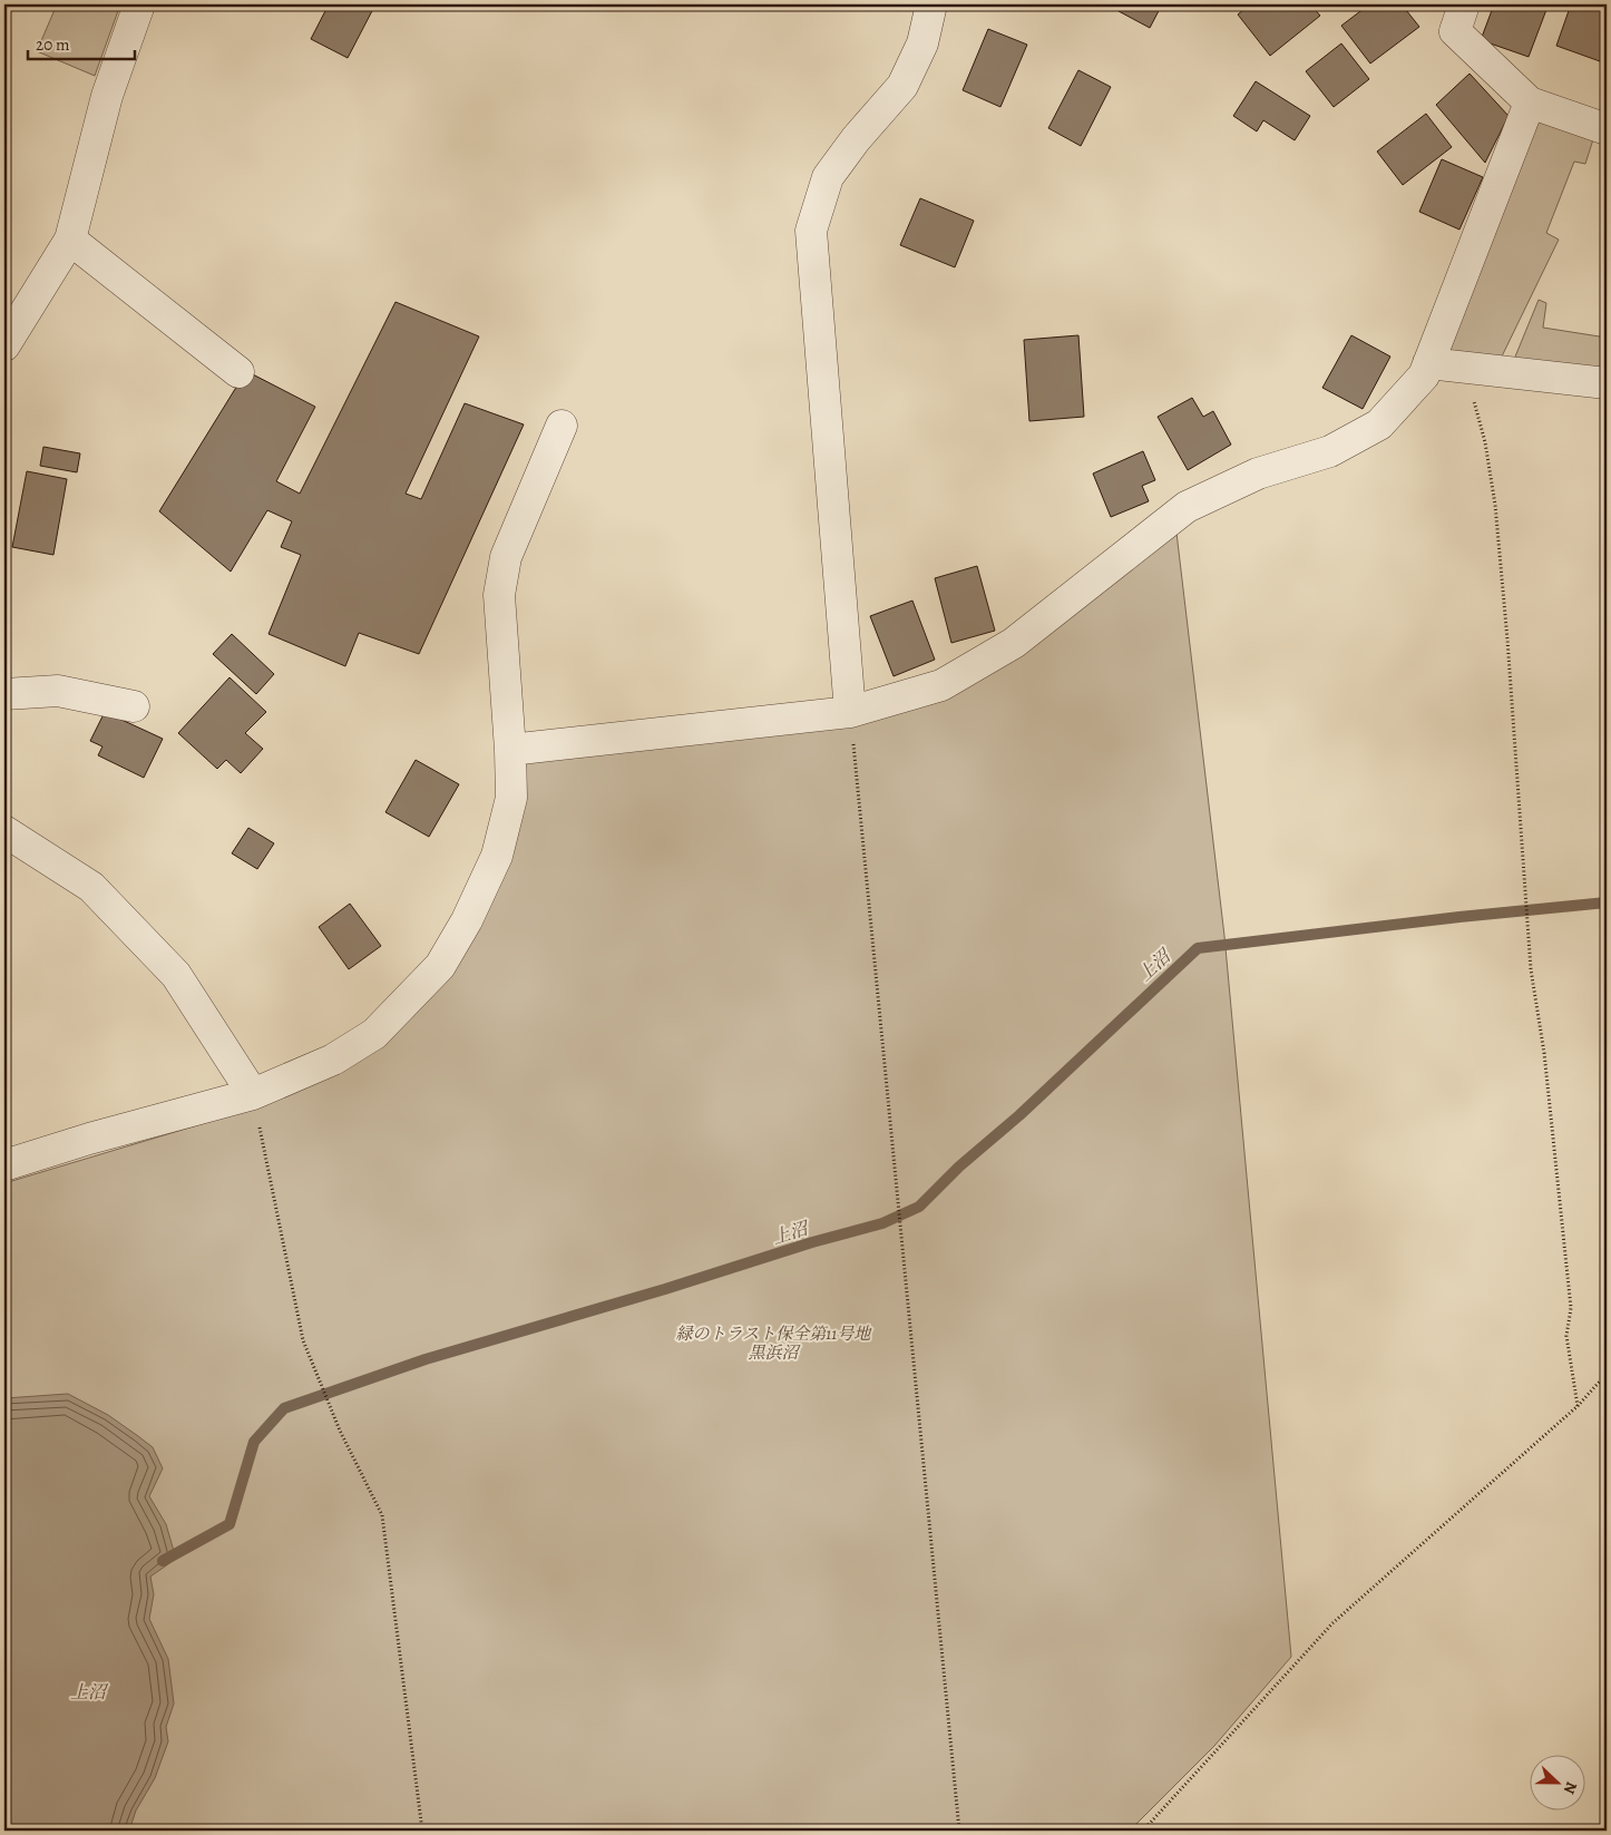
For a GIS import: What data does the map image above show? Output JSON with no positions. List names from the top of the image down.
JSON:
{
  "water": ["上沼"],
  "parks": ["緑のトラスト保全第11号地 黒浜沼"],
  "scale_bar": "20 m",
  "north": "right"
}
